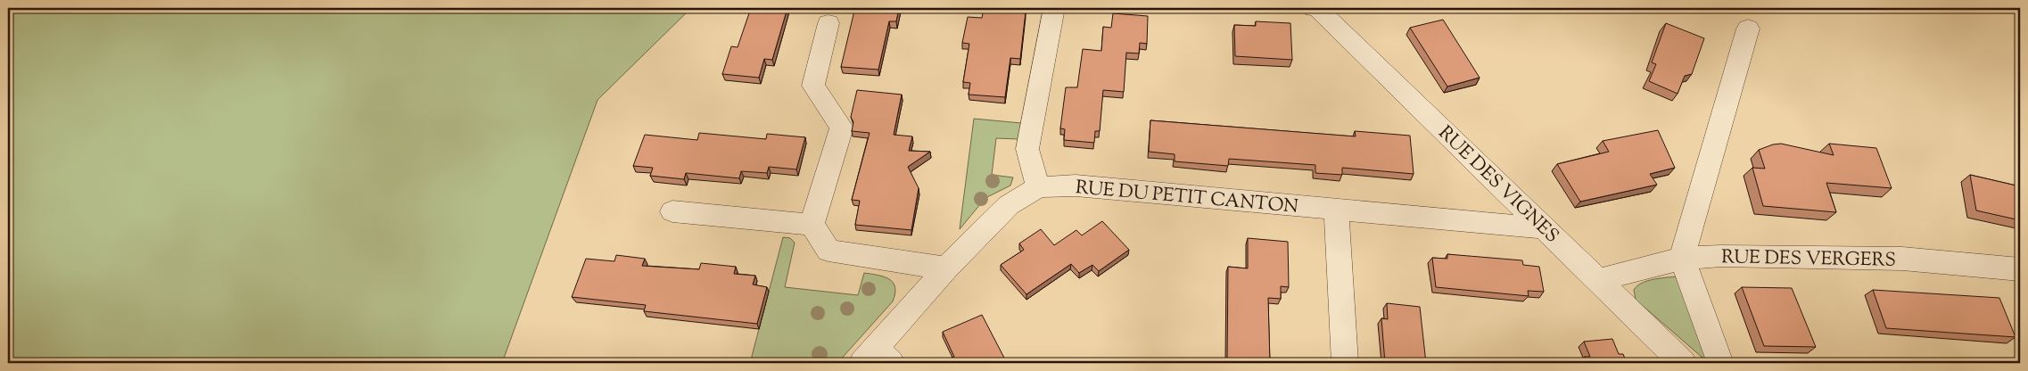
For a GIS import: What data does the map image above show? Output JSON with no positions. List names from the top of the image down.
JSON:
{
  "streets": {
    "street": ["RUE DES VIGNES", "RUE DU PETIT CANTON", "RUE DES VERGERS"]
  },
  "crossings": [
    ["RUE DES VIGNES", "RUE DU PETIT CANTON"],
    ["RUE DES VIGNES", "RUE DES VERGERS"]
  ]
}
